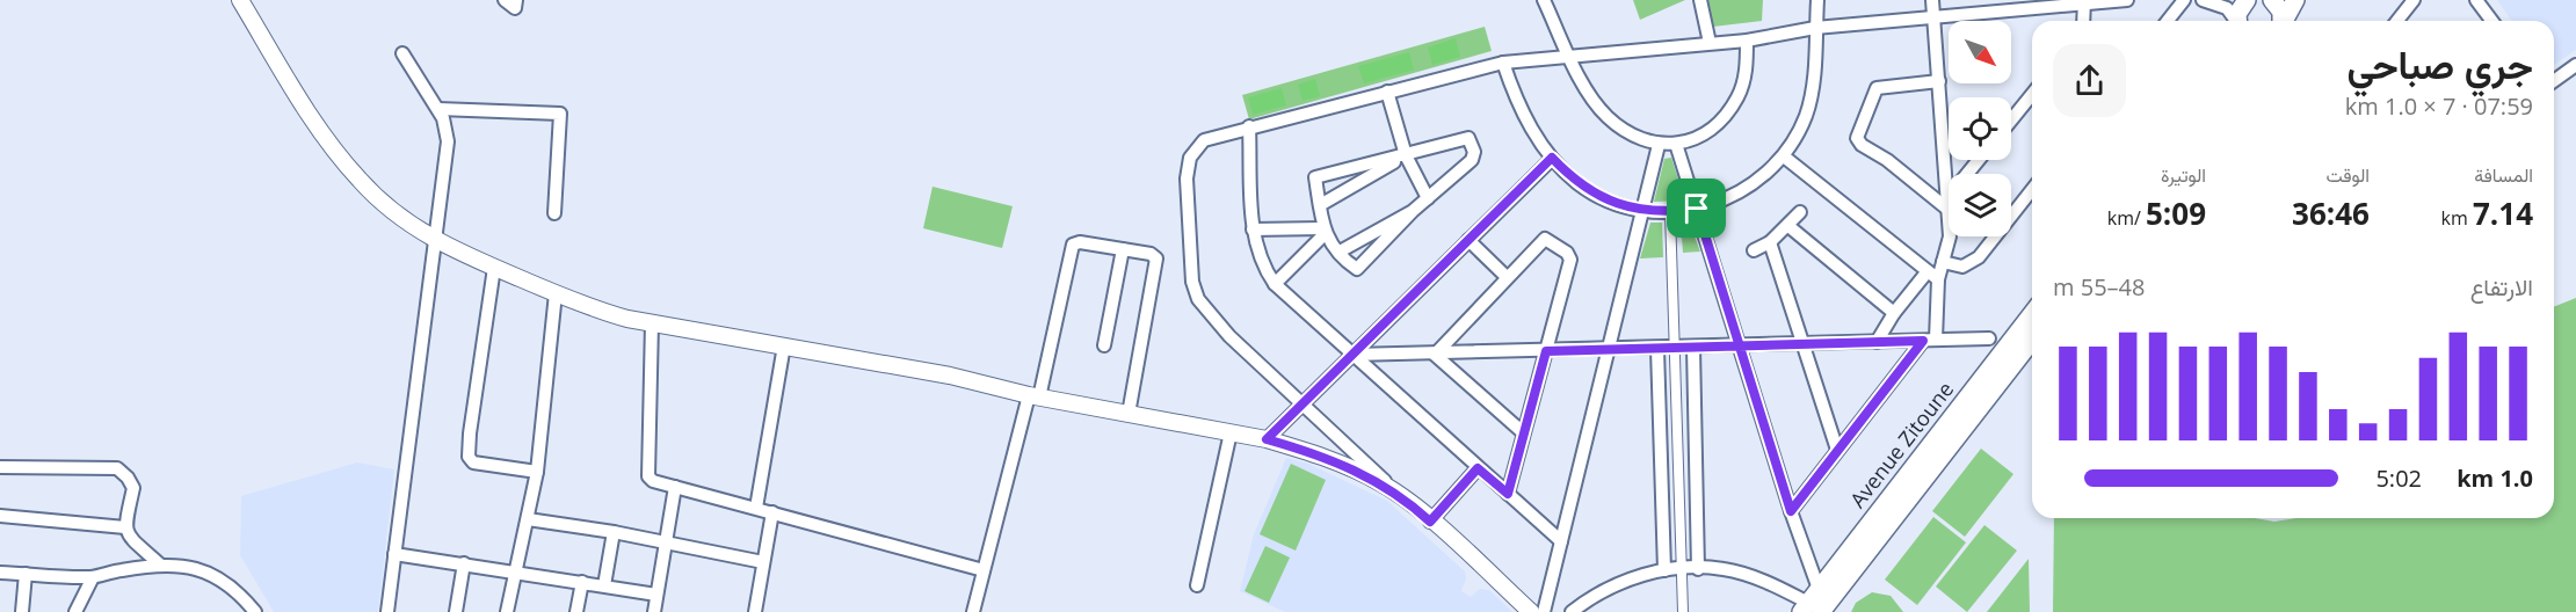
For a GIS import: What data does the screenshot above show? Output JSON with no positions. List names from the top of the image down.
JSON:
{
  "streets": {
    "main road": ["Avenue Zitoune"]
  },
  "north": "bottom right",
  "page": {
    "heading": ["جري صباحي", "07:59 · 7 × 1.0 km"],
    "stats": [
      ["المسافة", "7.14 km"],
      ["الوقت", "36:46"],
      ["الوتيرة", "5:09 /km"]
    ],
    "chart": ["الارتفاع", "48–55 m"],
    "list": [
      {
        "name": "1.0 km",
        "note": "5:02"
      }
    ]
  }
}
